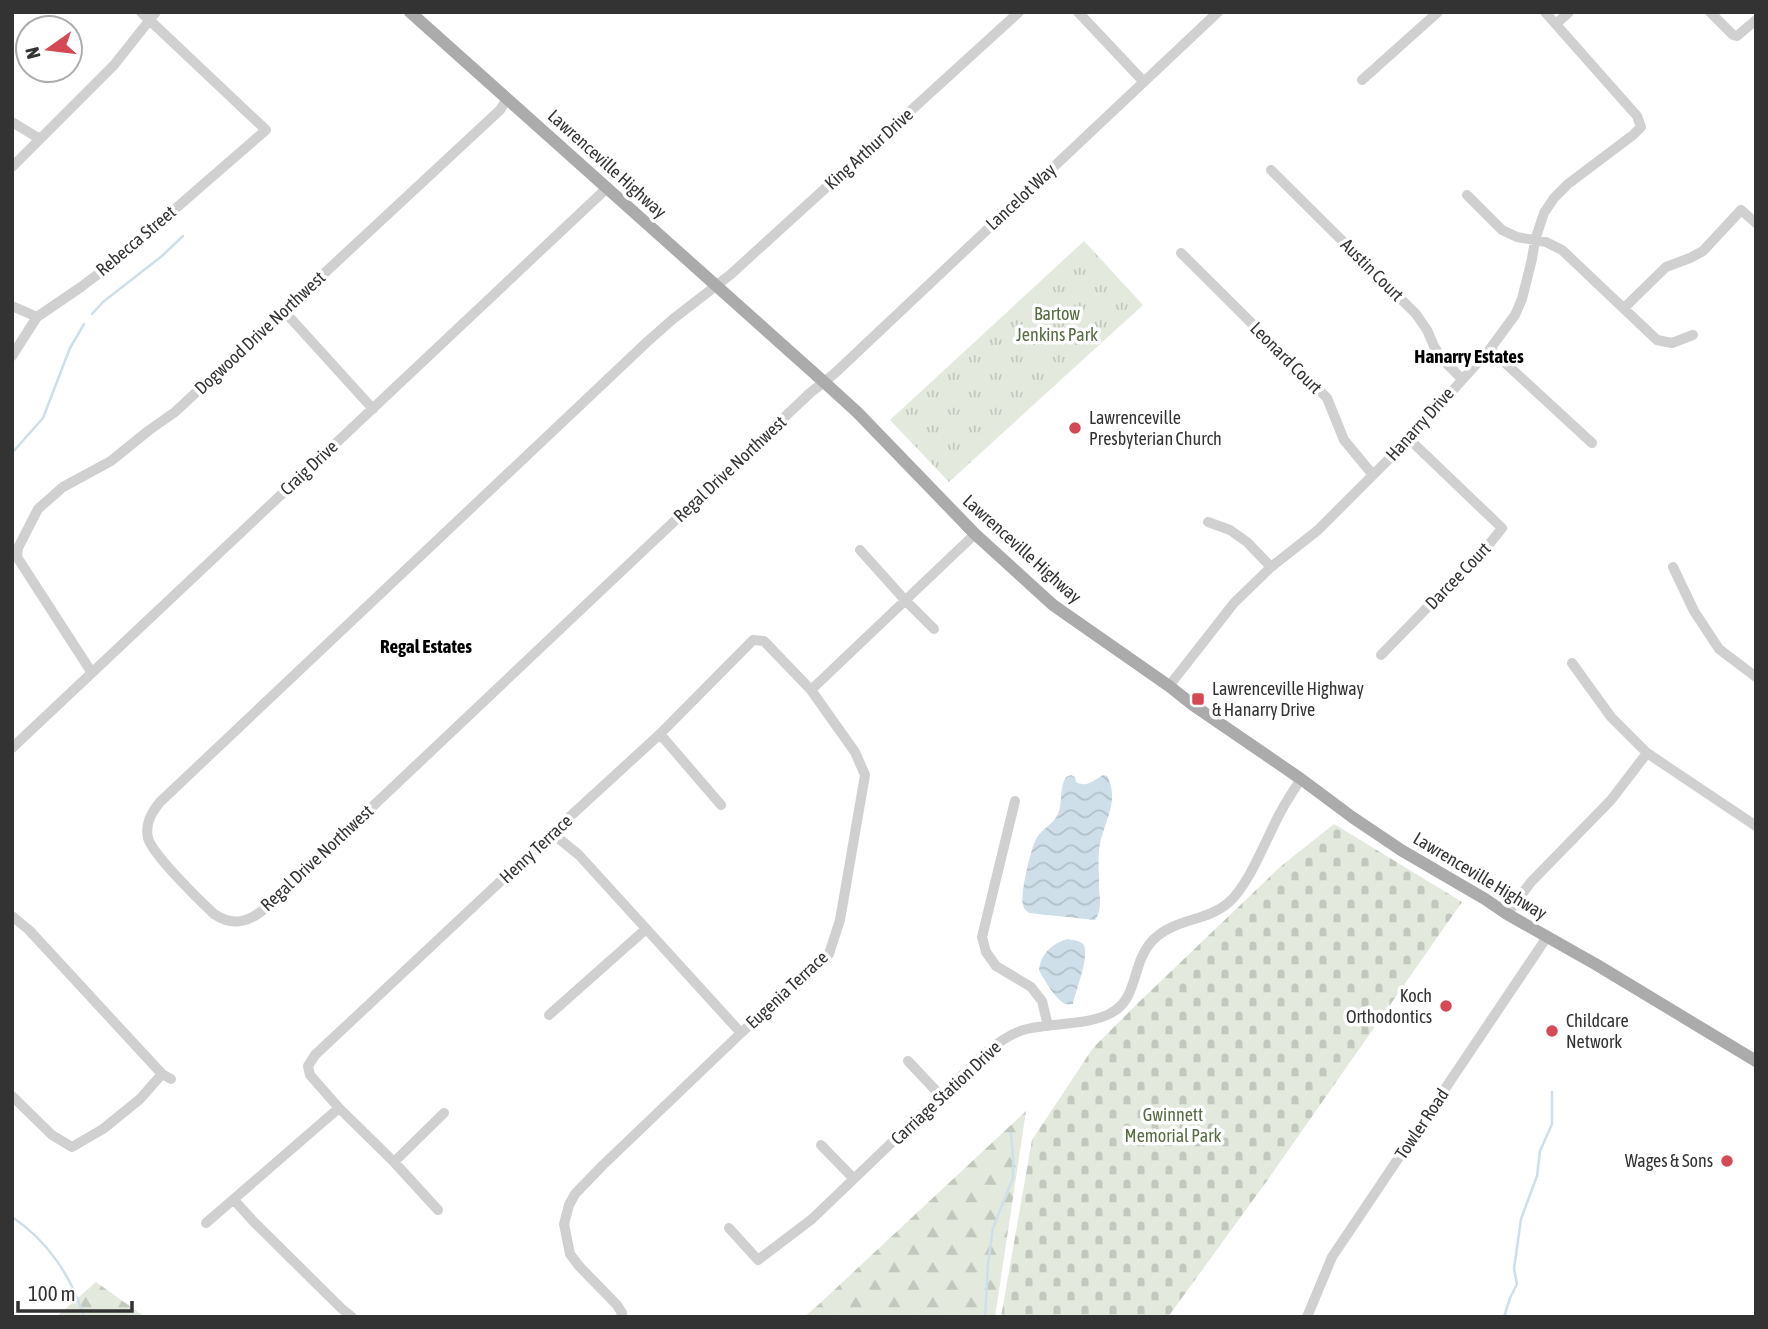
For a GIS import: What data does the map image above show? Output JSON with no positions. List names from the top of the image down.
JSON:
{
  "streets": {
    "main road": ["Lawrenceville Highway"],
    "street": [
      "King Arthur Drive",
      "Lancelot Way",
      "Rebecca Street",
      "Austin Court",
      "Dogwood Drive Northwest",
      "Leonard Court",
      "Hanarry Drive",
      "Craig Drive",
      "Regal Drive Northwest",
      "Darcee Court",
      "Henry Terrace",
      "Eugenia Terrace",
      "Carriage Station Drive",
      "Towler Road"
    ]
  },
  "crossings": [
    ["King Arthur Drive", "Lawrenceville Highway"],
    ["King Arthur Drive", "Regal Drive Northwest"],
    ["Lawrenceville Highway", "Lancelot Way"],
    ["Lawrenceville Highway", "Dogwood Drive Northwest"],
    ["Lawrenceville Highway", "Hanarry Drive"],
    ["Lawrenceville Highway", "Craig Drive"],
    ["Lawrenceville Highway", "Regal Drive Northwest"],
    ["Lawrenceville Highway", "Carriage Station Drive"],
    ["Lawrenceville Highway", "Towler Road"],
    ["Lancelot Way", "Regal Drive Northwest"],
    ["Austin Court", "Hanarry Drive"],
    ["Leonard Court", "Hanarry Drive"],
    ["Hanarry Drive", "Darcee Court"],
    ["Henry Terrace", "Eugenia Terrace"]
  ],
  "districts": ["Hanarry Estates", "Regal Estates"],
  "parks": ["Bartow Jenkins Park", "Gwinnett Memorial Park"],
  "places": {
    "other": [
      "Lawrenceville Presbyterian Church",
      "Koch Orthodontics",
      "Childcare Network",
      "Wages & Sons"
    ],
    "transit": ["Lawrenceville Highway & Hanarry Drive"]
  },
  "scale_bar": "100 m",
  "north": "left"
}
